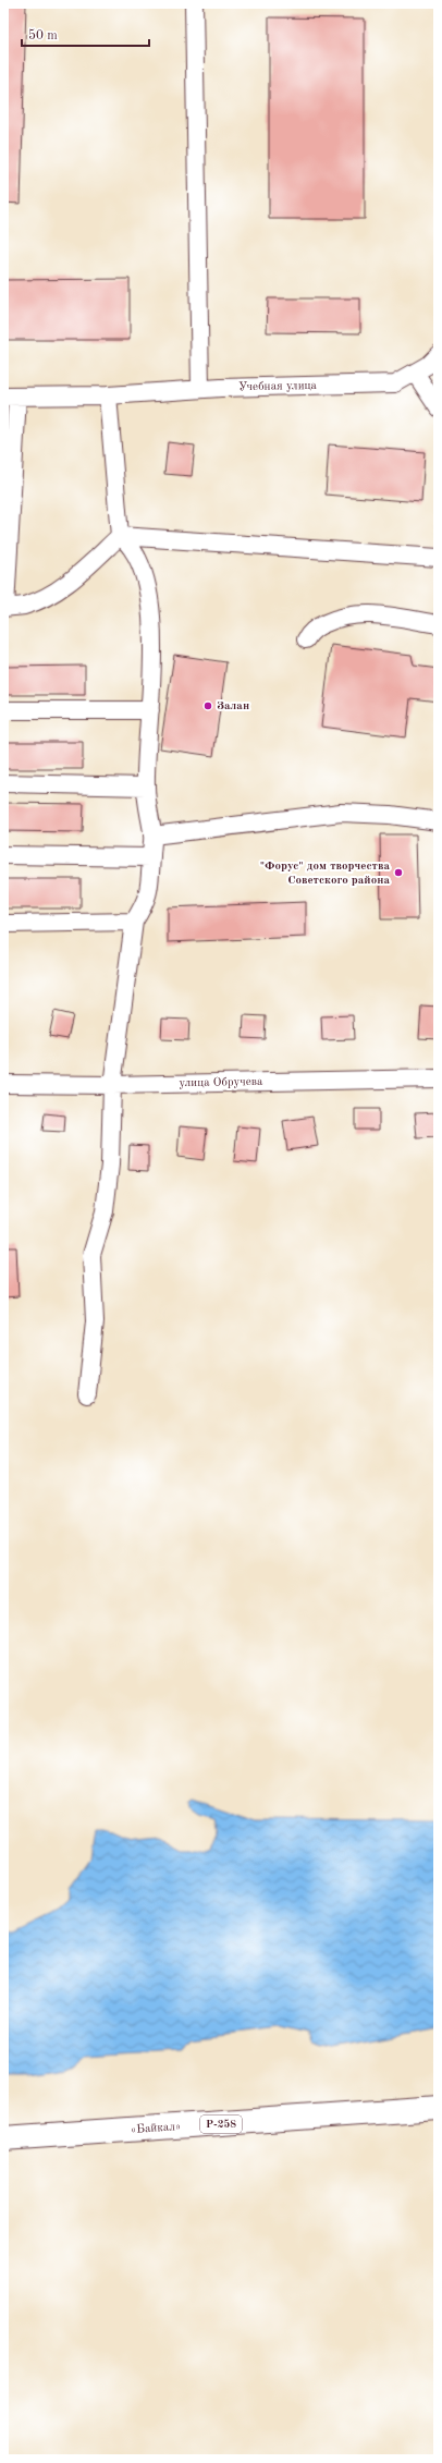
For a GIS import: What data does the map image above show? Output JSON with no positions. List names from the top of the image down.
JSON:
{
  "streets": {
    "highway": ["Р-258", "«Байкал»"],
    "street": ["Учебная улица", "улица Обручева"]
  },
  "places": ["Залан", "\"Форус\" дом творчества Советского района"],
  "scale_bar": "50 m"
}
